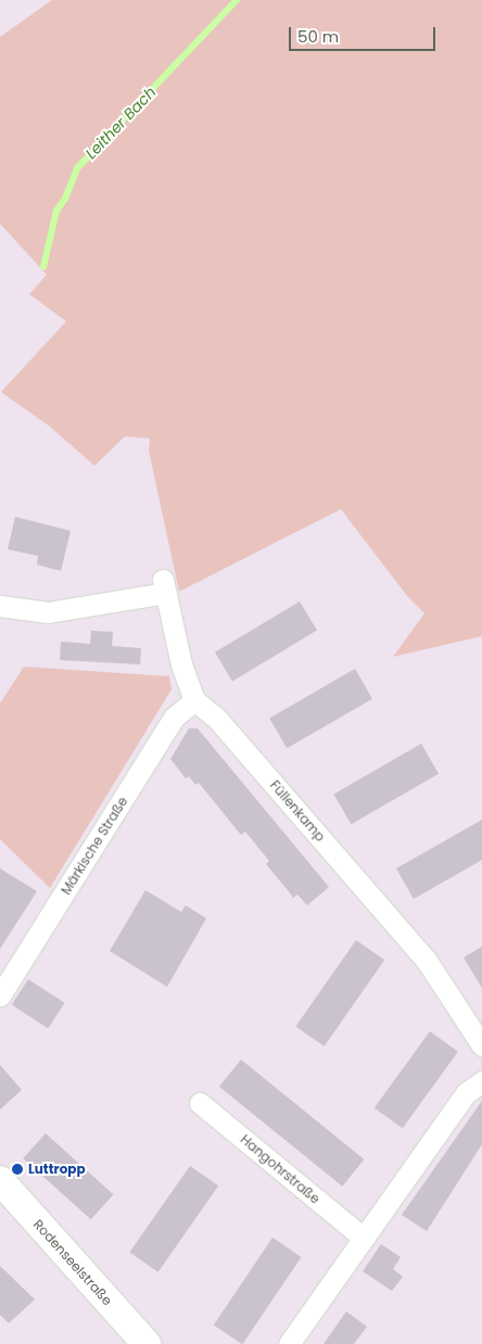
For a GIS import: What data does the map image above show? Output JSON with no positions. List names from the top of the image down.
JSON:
{
  "streets": {
    "main road": ["Rodenseelstraße"],
    "street": ["Füllenkamp", "Märkische Straße", "Hangohrstraße"]
  },
  "crossings": [
    ["Füllenkamp", "Märkische Straße"]
  ],
  "water": ["Leither Bach"],
  "places": ["Luttropp"],
  "scale_bar": "50 m"
}
